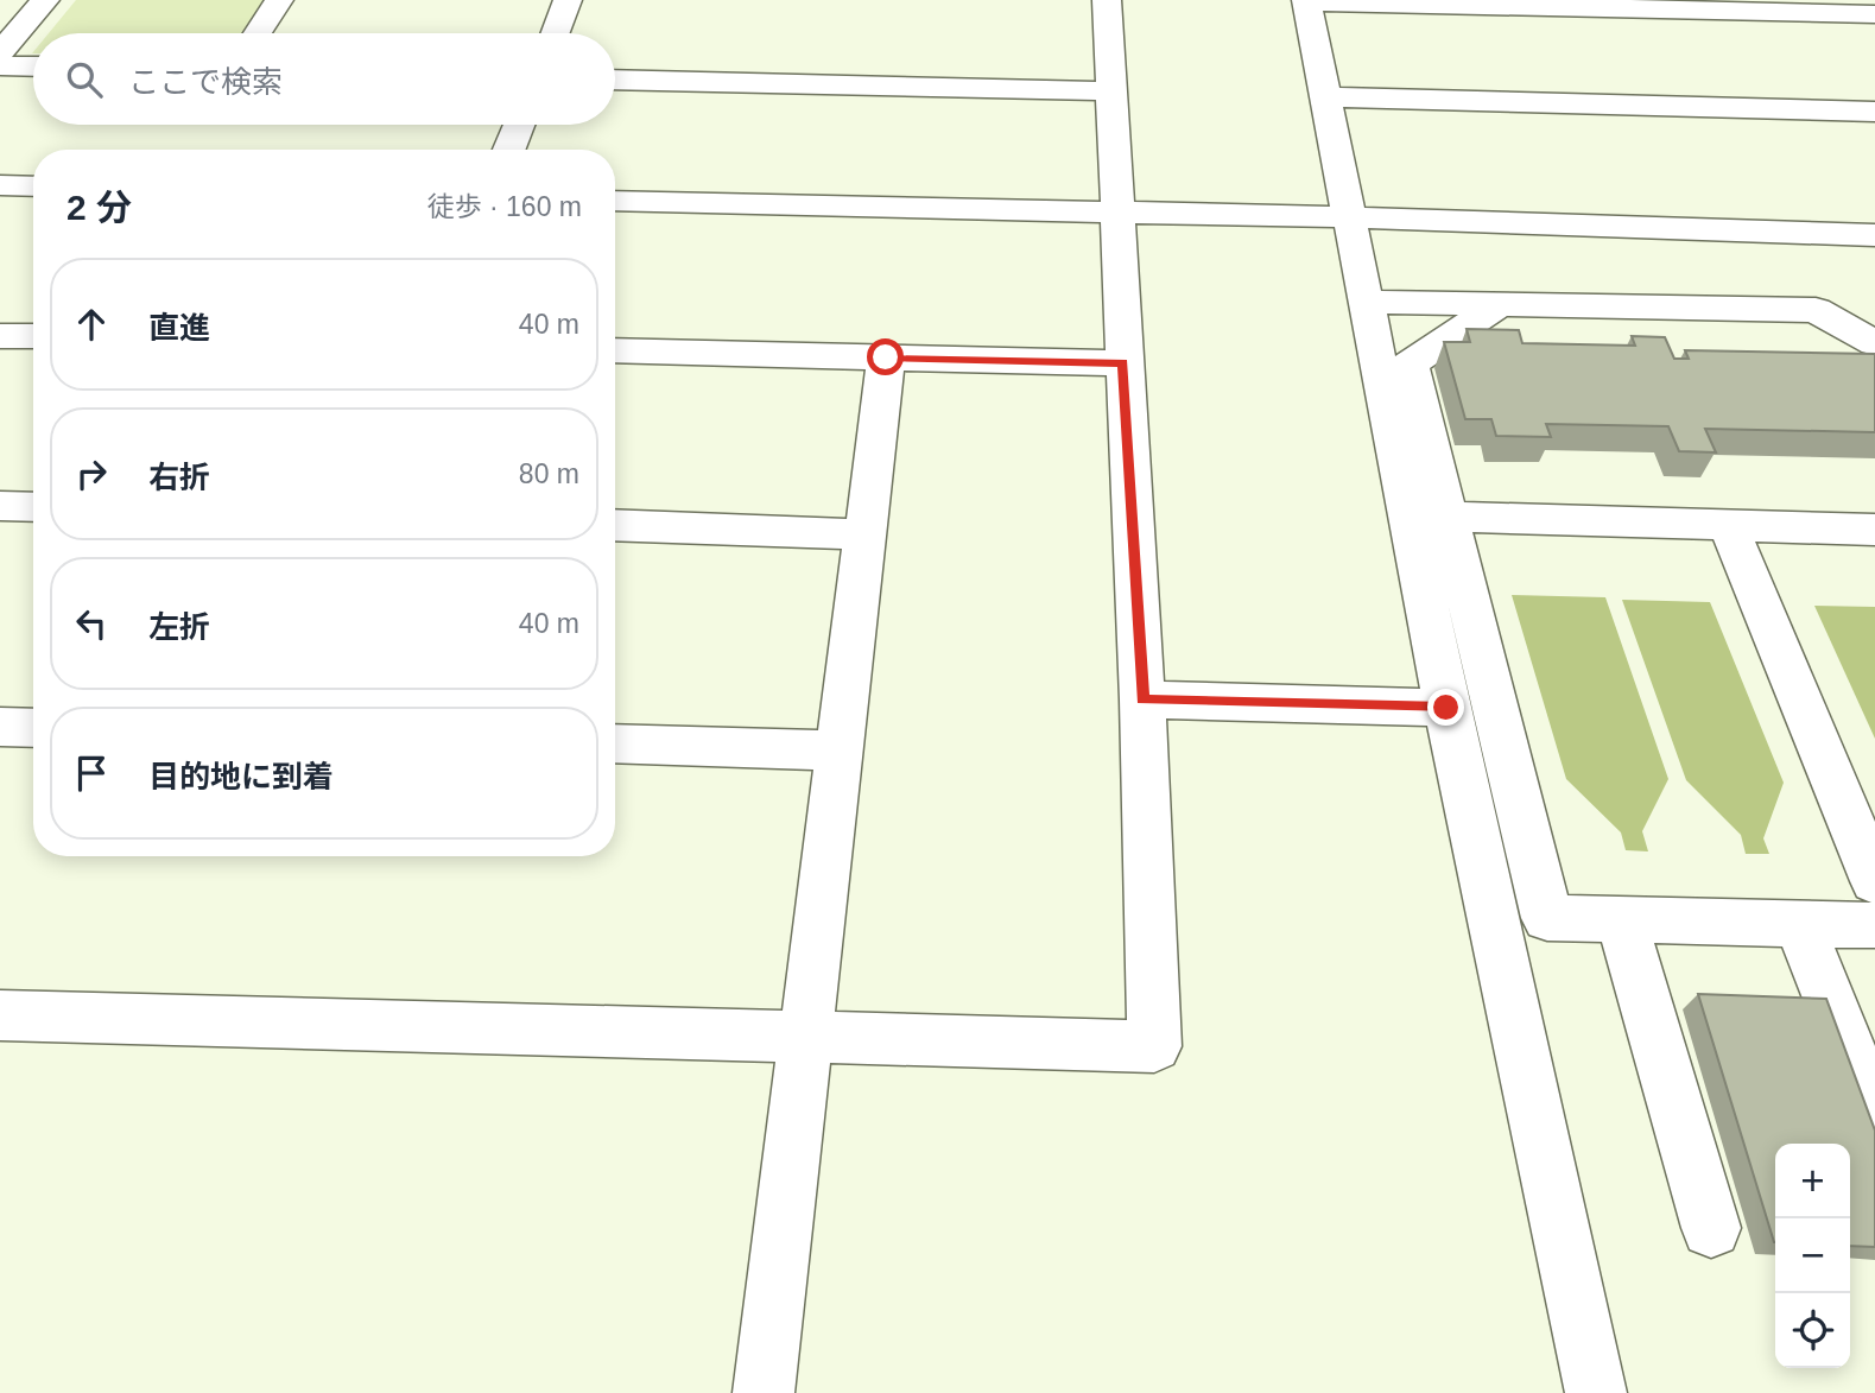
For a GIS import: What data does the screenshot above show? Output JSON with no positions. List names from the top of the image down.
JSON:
{
  "page": {
    "search": "ここで検索",
    "heading": ["2 分", "徒歩 · 160 m"],
    "list": [
      ["直進", "40 m"],
      ["右折", "80 m"],
      ["左折", "40 m"],
      "目的地に到着"
    ],
    "map_buttons": ["+", "−"]
  }
}
